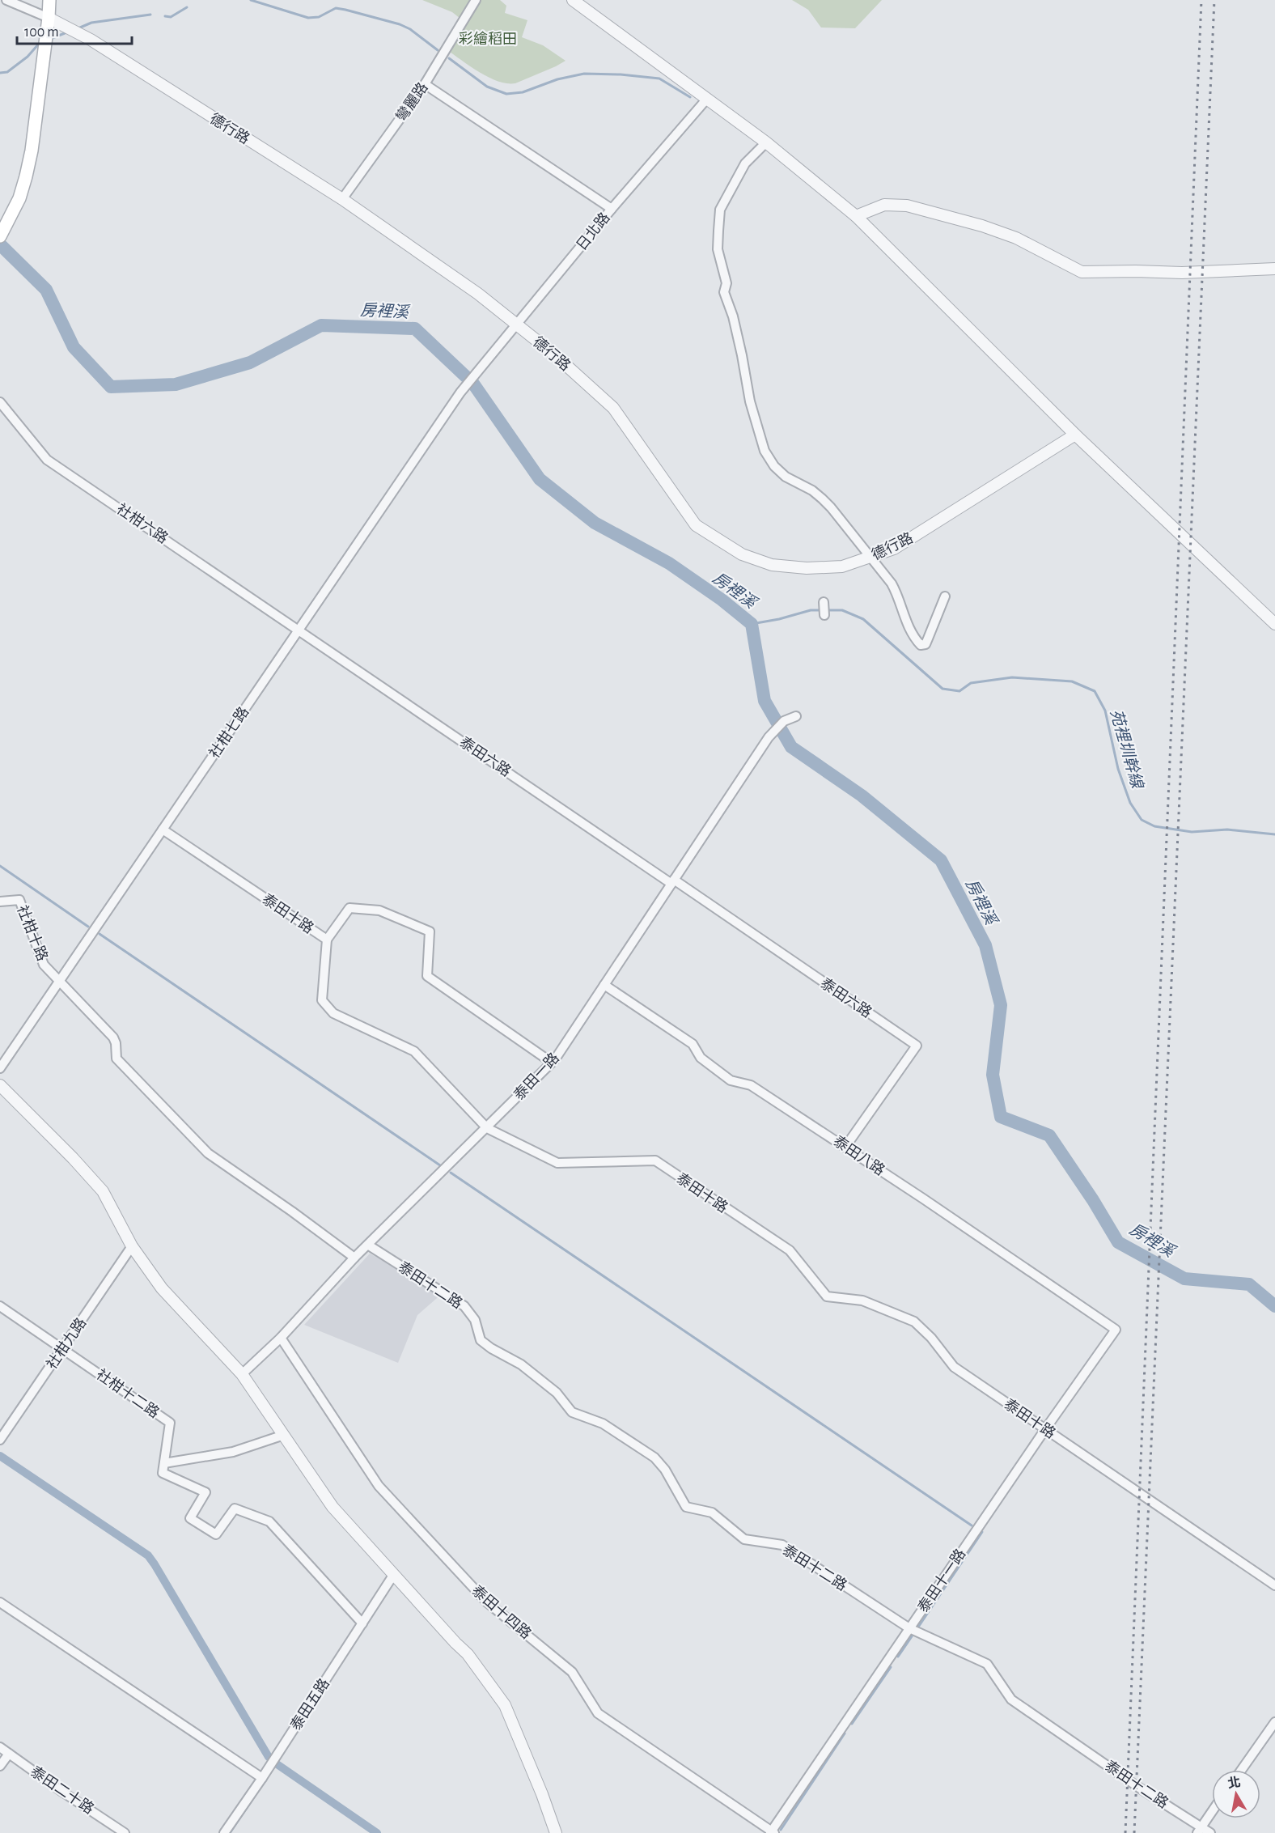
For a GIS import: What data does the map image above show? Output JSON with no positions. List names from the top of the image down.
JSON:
{
  "streets": {
    "street": [
      "彎麗路",
      "德行路",
      "日北路",
      "社柑六路",
      "社柑七路",
      "泰田六路",
      "泰田十路",
      "社柑十路",
      "泰田一路",
      "泰田八路",
      "泰田十二路",
      "社柑九路",
      "社柑十二路",
      "泰田十一路",
      "泰田十四路",
      "泰田五路",
      "泰田二十路"
    ]
  },
  "crossings": [
    ["彎麗路", "德行路"],
    ["德行路", "日北路"],
    ["日北路", "社柑七路"],
    ["社柑六路", "社柑七路"],
    ["社柑六路", "泰田六路"],
    ["社柑七路", "泰田六路"],
    ["社柑七路", "泰田十路"],
    ["社柑七路", "社柑十路"],
    ["泰田六路", "泰田一路"],
    ["泰田六路", "泰田八路"],
    ["泰田十路", "泰田一路"],
    ["泰田十路", "泰田十一路"],
    ["泰田一路", "泰田八路"],
    ["泰田一路", "泰田十二路"],
    ["泰田一路", "泰田十四路"],
    ["泰田八路", "泰田十一路"],
    ["泰田十二路", "泰田十一路"],
    ["社柑九路", "社柑十二路"],
    ["泰田十一路", "泰田十四路"]
  ],
  "water": ["房裡溪", "苑裡圳幹線"],
  "parks": ["彩繪稻田"],
  "scale_bar": "100 m",
  "north": "top"
}
